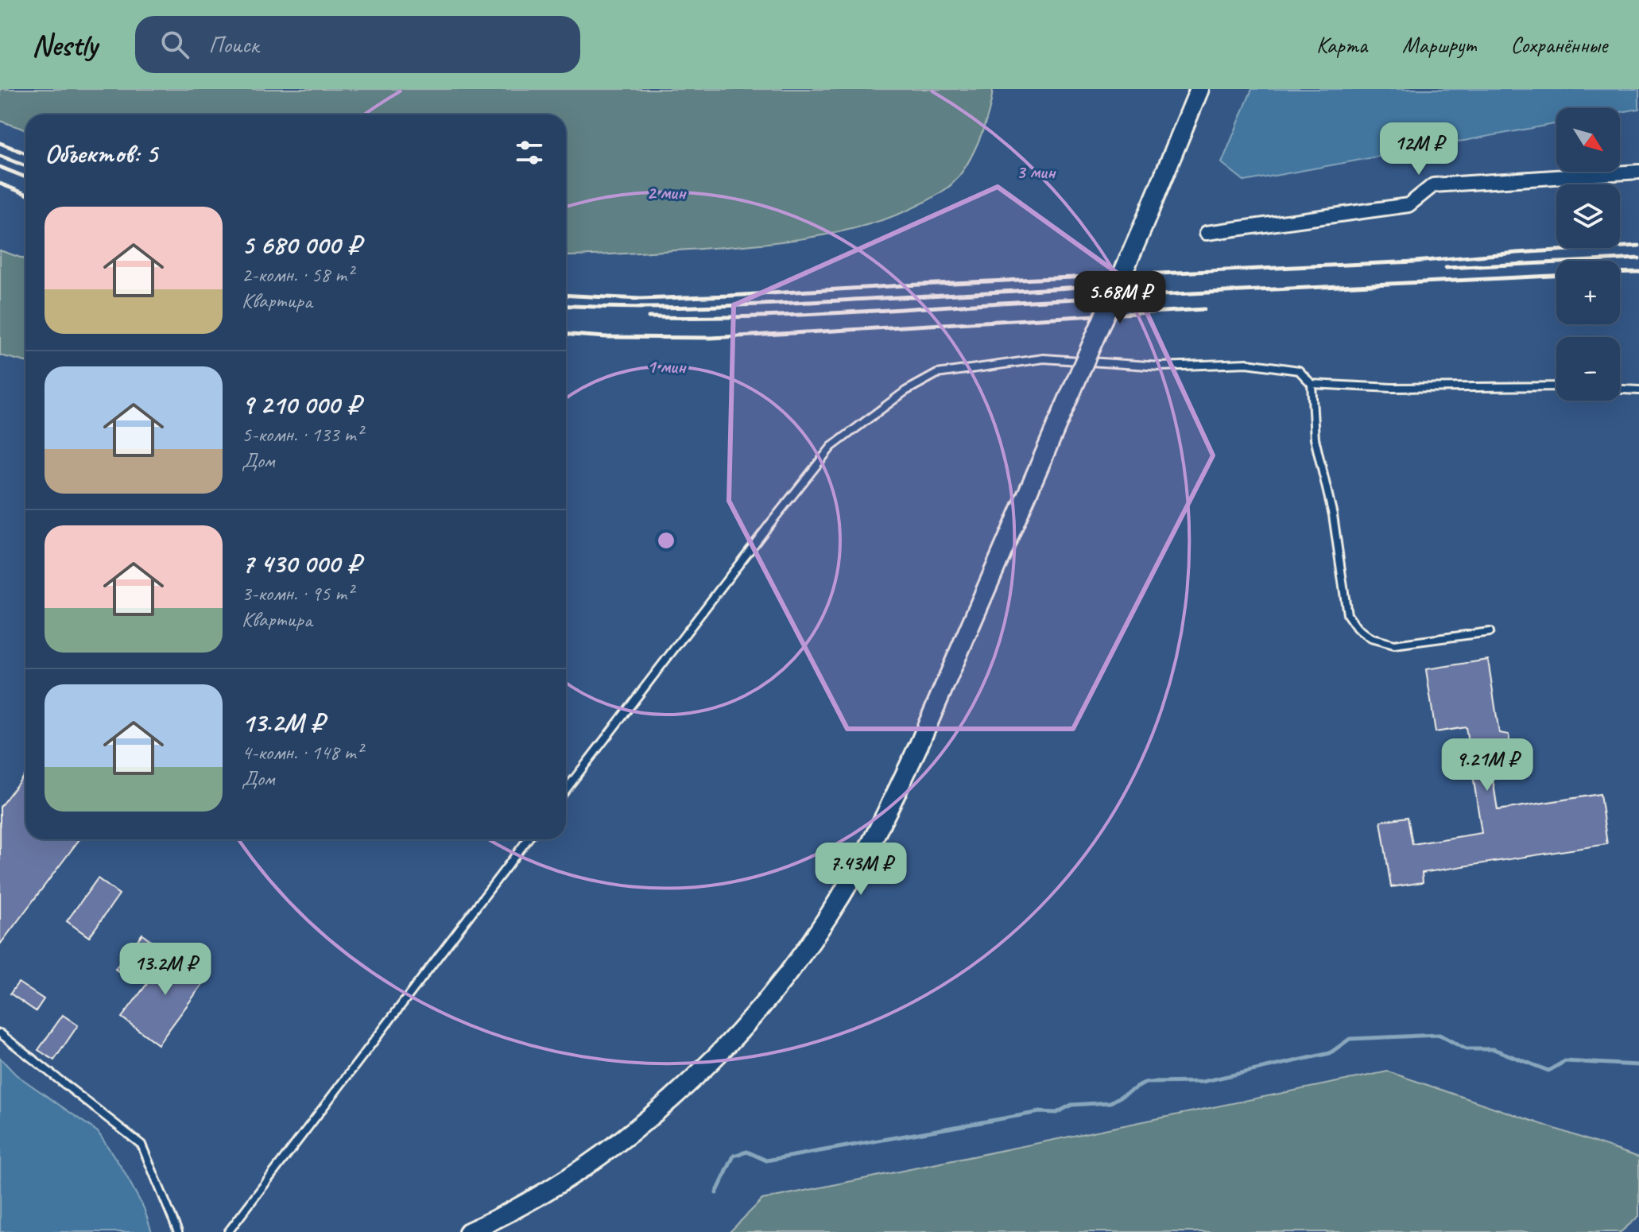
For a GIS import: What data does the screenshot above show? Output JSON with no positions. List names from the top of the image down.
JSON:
{
  "north": "bottom right",
  "page": {
    "header": "Nestly",
    "search": "Поиск",
    "nav": ["Карта", "Маршрут", "Сохранённые"],
    "map_buttons": ["+", "−"],
    "heading": "Объектов: 5",
    "price": [
      "12M ₽",
      "5.68M ₽",
      "9.21M ₽",
      "7.43M ₽",
      "13.2M ₽"
    ],
    "list": [
      {
        "name": "5 680 000 ₽",
        "note": "2-комн. · 58 m² · Квартира"
      },
      {
        "name": "9 210 000 ₽",
        "note": "5-комн. · 133 m² · Дом"
      },
      {
        "name": "7 430 000 ₽",
        "note": "3-комн. · 95 m² · Квартира"
      },
      {
        "name": "13.2M ₽",
        "note": "4-комн. · 148 m² · Дом"
      }
    ]
  },
  "rings": ["3 мин", "2 мин", "1 мин"]
}
